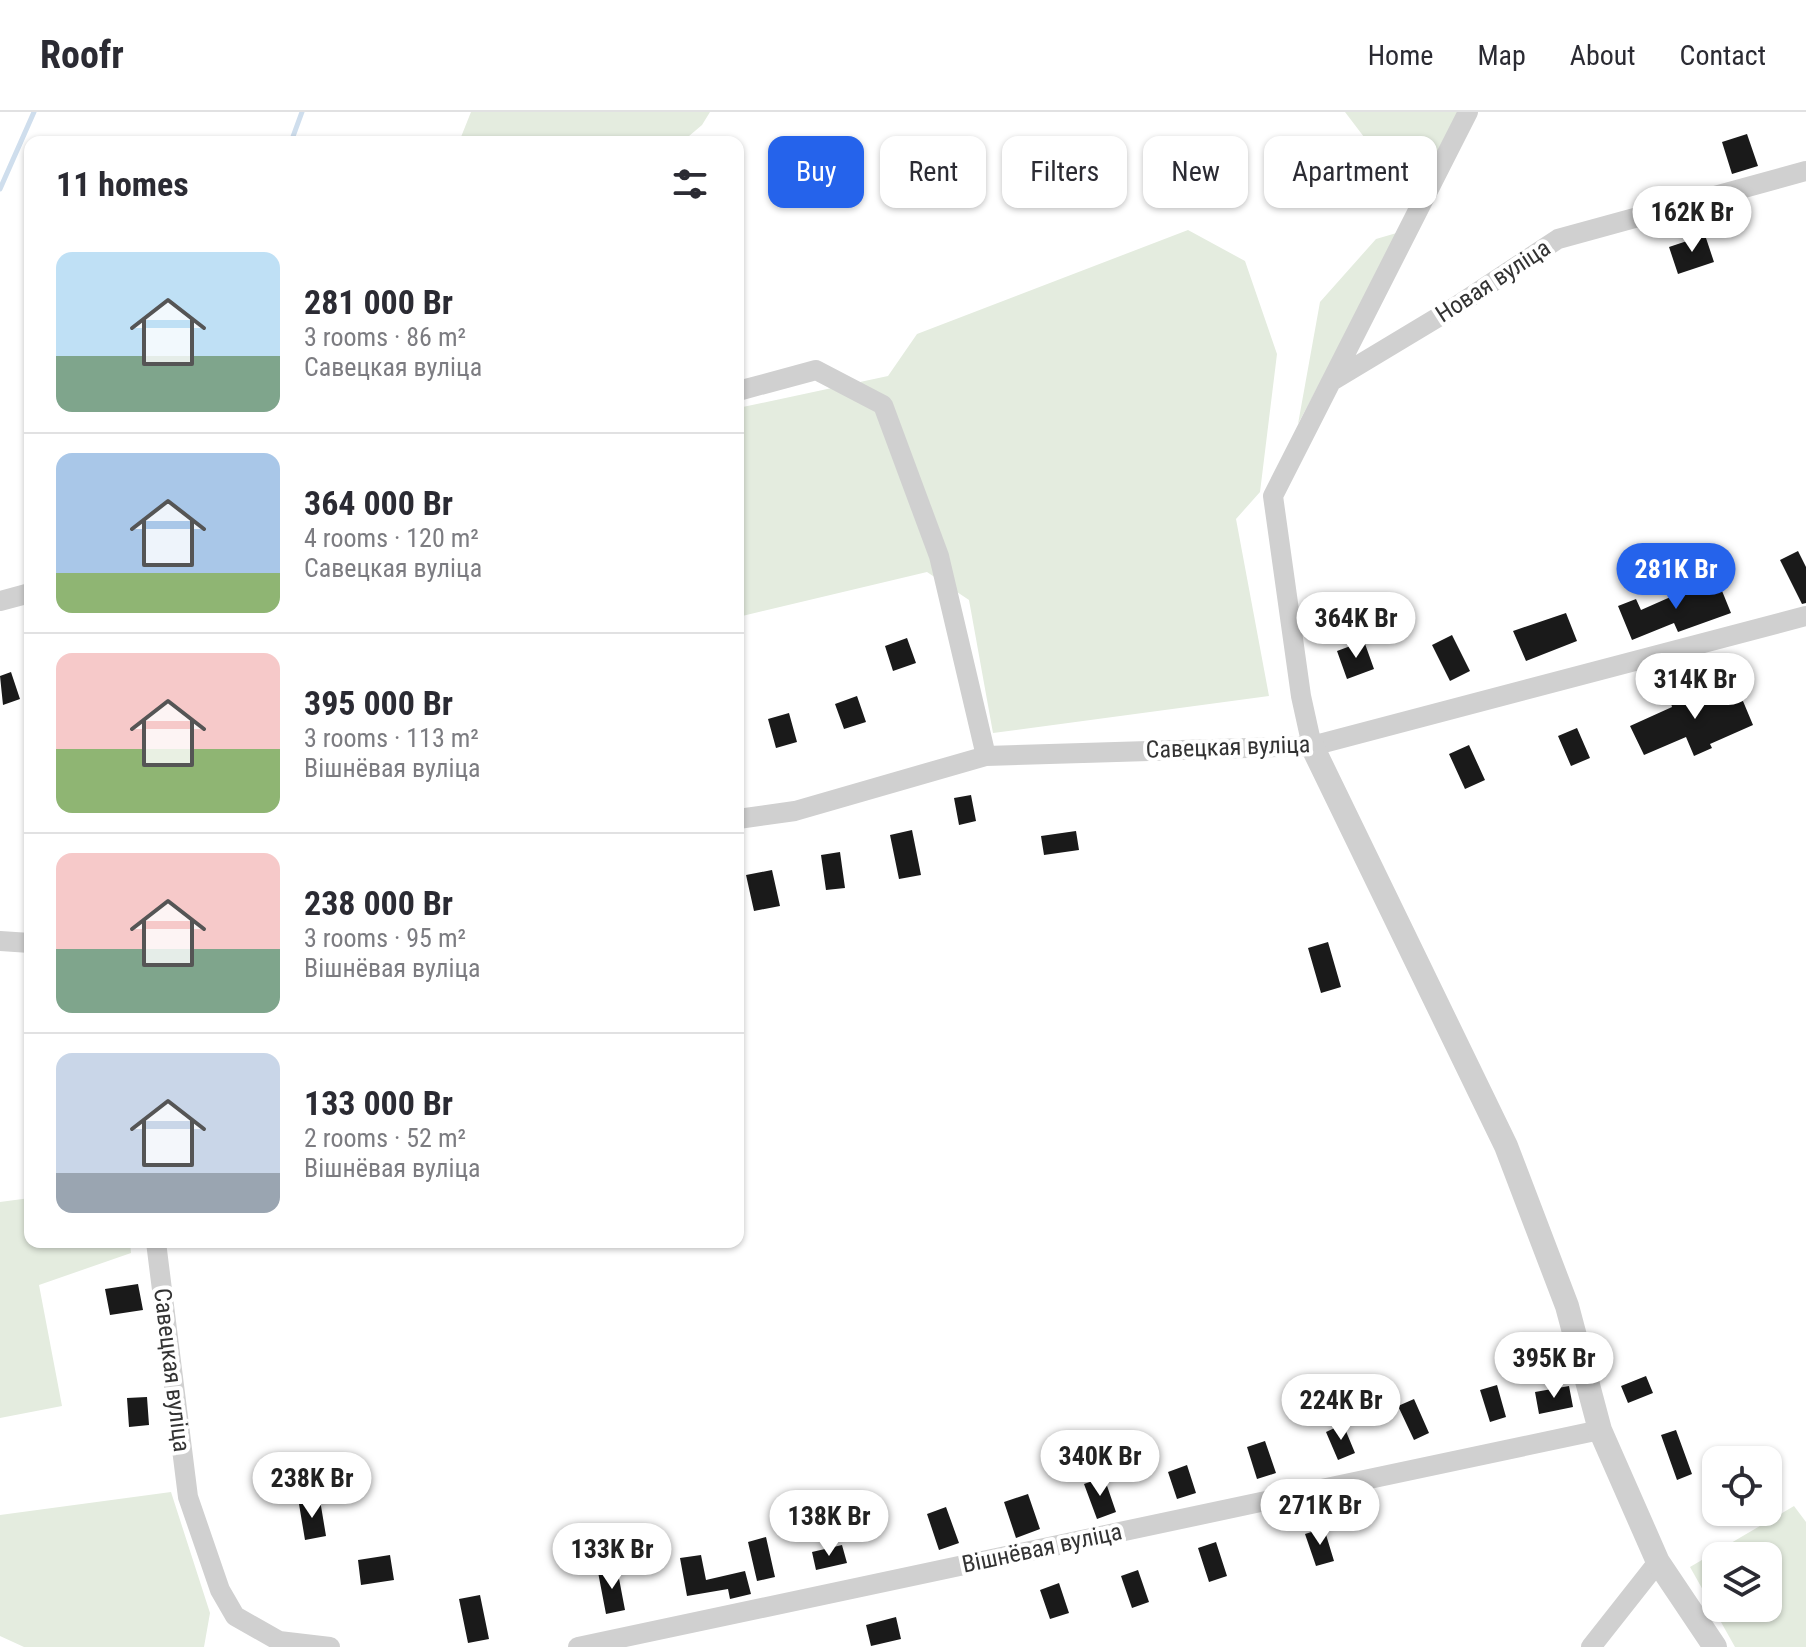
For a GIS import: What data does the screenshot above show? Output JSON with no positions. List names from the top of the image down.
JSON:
{
  "streets": {
    "street": ["Новая вуліца", "Савецкая вуліца", "Вішнёвая вуліца"]
  },
  "page": {
    "header": "Roofr",
    "nav": [
      "Home",
      "Map",
      "About",
      "Contact"
    ],
    "chip": [
      "Buy",
      "Rent",
      "Filters",
      "New",
      "Apartment"
    ],
    "heading": "11 homes",
    "price": [
      "162K Br",
      "281K Br",
      "364K Br",
      "314K Br",
      "395K Br",
      "224K Br",
      "340K Br",
      "238K Br",
      "271K Br",
      "138K Br",
      "133K Br"
    ],
    "list": [
      {
        "name": "281 000 Br",
        "note": "3 rooms · 86 m² · Савецкая вуліца"
      },
      {
        "name": "364 000 Br",
        "note": "4 rooms · 120 m² · Савецкая вуліца"
      },
      {
        "name": "395 000 Br",
        "note": "3 rooms · 113 m² · Вішнёвая вуліца"
      },
      {
        "name": "238 000 Br",
        "note": "3 rooms · 95 m² · Вішнёвая вуліца"
      },
      {
        "name": "133 000 Br",
        "note": "2 rooms · 52 m² · Вішнёвая вуліца"
      }
    ]
  }
}
